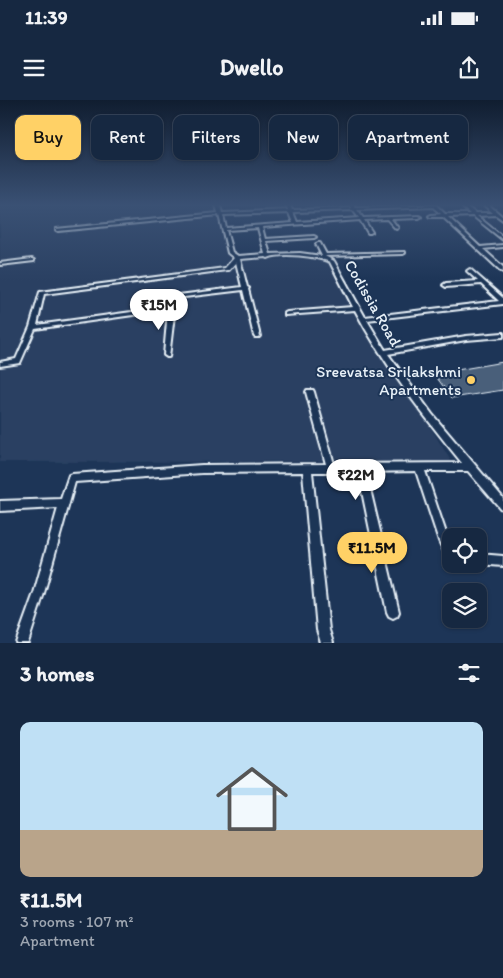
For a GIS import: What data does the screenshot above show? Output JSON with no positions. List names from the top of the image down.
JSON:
{
  "streets": {
    "street": ["Codissia Road"]
  },
  "places": ["Sreevatsa Srilakshmi Apartments"],
  "page": {
    "status": "11:39",
    "header": "Dwello",
    "chip": [
      "Buy",
      "Rent",
      "Filters",
      "New",
      "Apartment"
    ],
    "price": ["₹15M", "₹22M", "₹11.5M"],
    "heading": "3 homes",
    "list": [
      {
        "name": "₹11.5M",
        "note": "3 rooms · 107 m² · Apartment"
      }
    ]
  }
}
